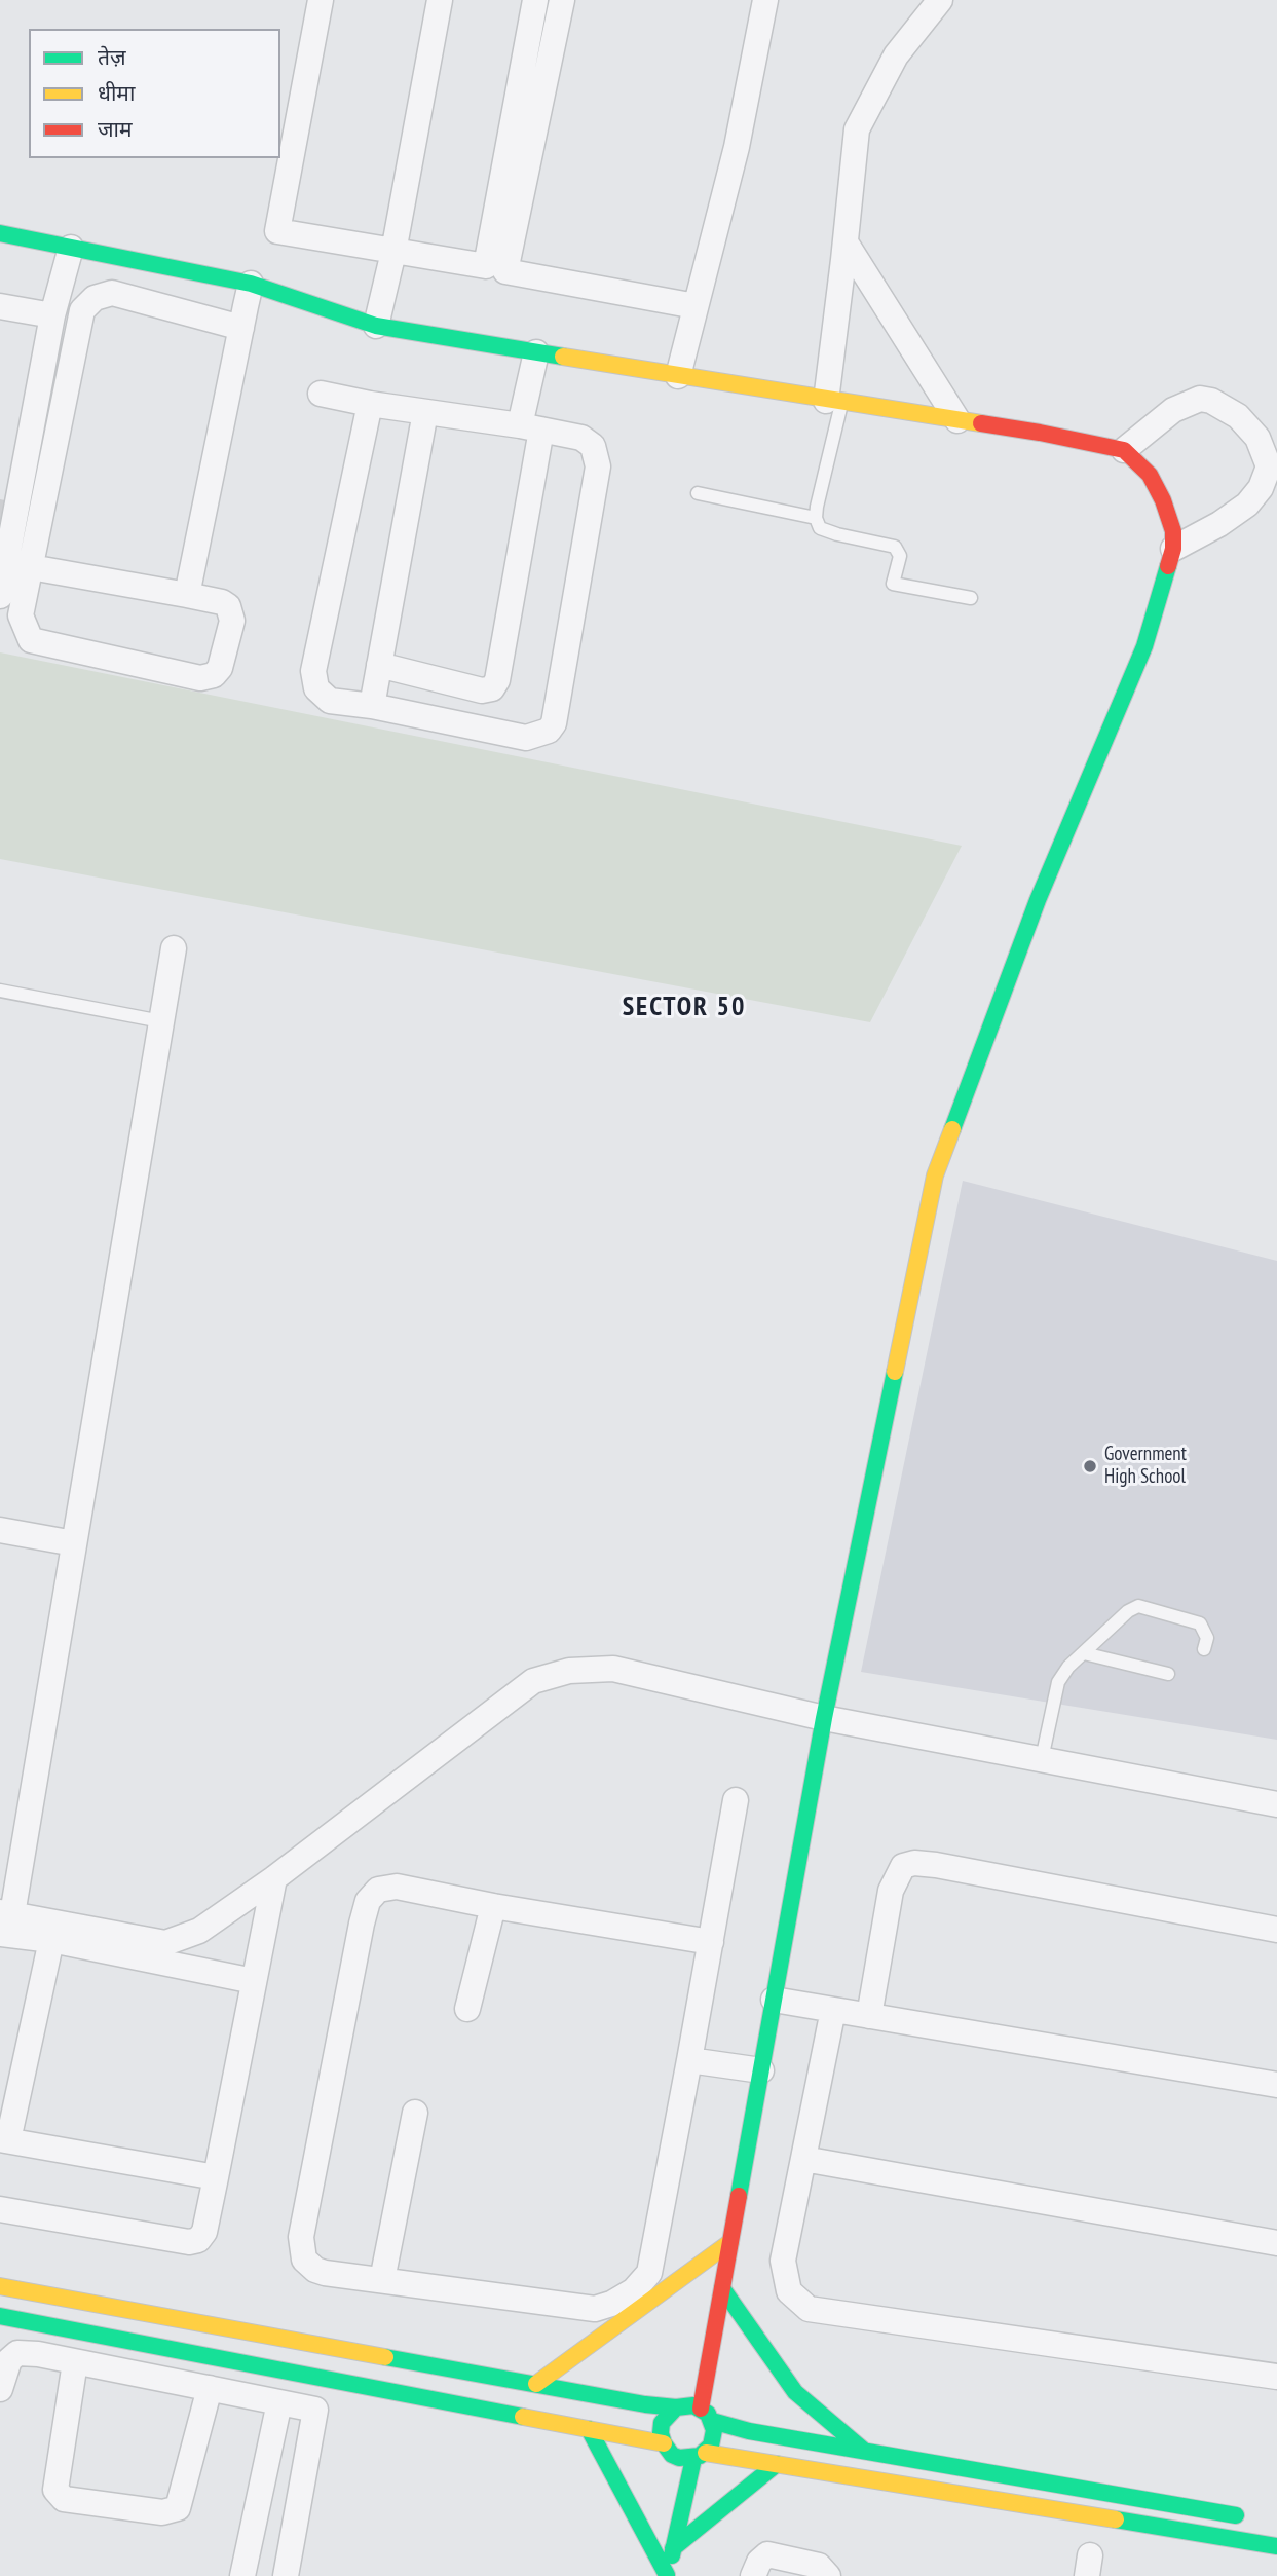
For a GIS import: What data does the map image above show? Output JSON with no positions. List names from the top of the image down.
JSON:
{
  "districts": ["SECTOR 50"],
  "places": ["Government High School"],
  "legend": ["तेज़", "धीमा", "जाम"]
}
